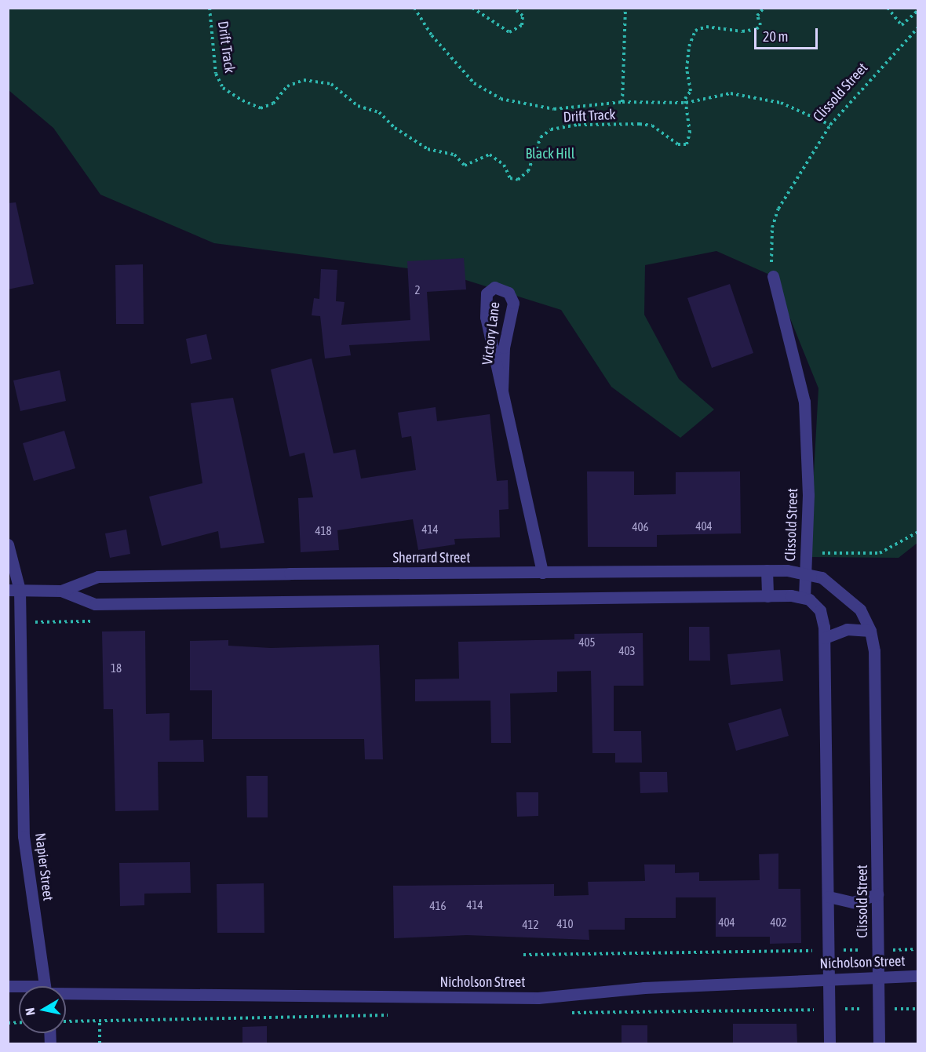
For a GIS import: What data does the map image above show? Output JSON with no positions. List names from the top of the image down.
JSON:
{
  "streets": {
    "street": [
      "Clissold Street",
      "Victory Lane",
      "Sherrard Street",
      "Napier Street",
      "Nicholson Street"
    ],
    "path": ["Drift Track"]
  },
  "crossings": [
    ["Clissold Street", "Sherrard Street"],
    ["Clissold Street", "Nicholson Street"],
    ["Victory Lane", "Sherrard Street"],
    ["Sherrard Street", "Napier Street"]
  ],
  "parks": ["Black Hill"],
  "house_numbers": [
    "2",
    "404",
    "406",
    "414",
    "418",
    "405",
    "403",
    "18",
    "414",
    "416",
    "404",
    "402",
    "410",
    "412"
  ],
  "scale_bar": "20 m",
  "north": "left"
}
